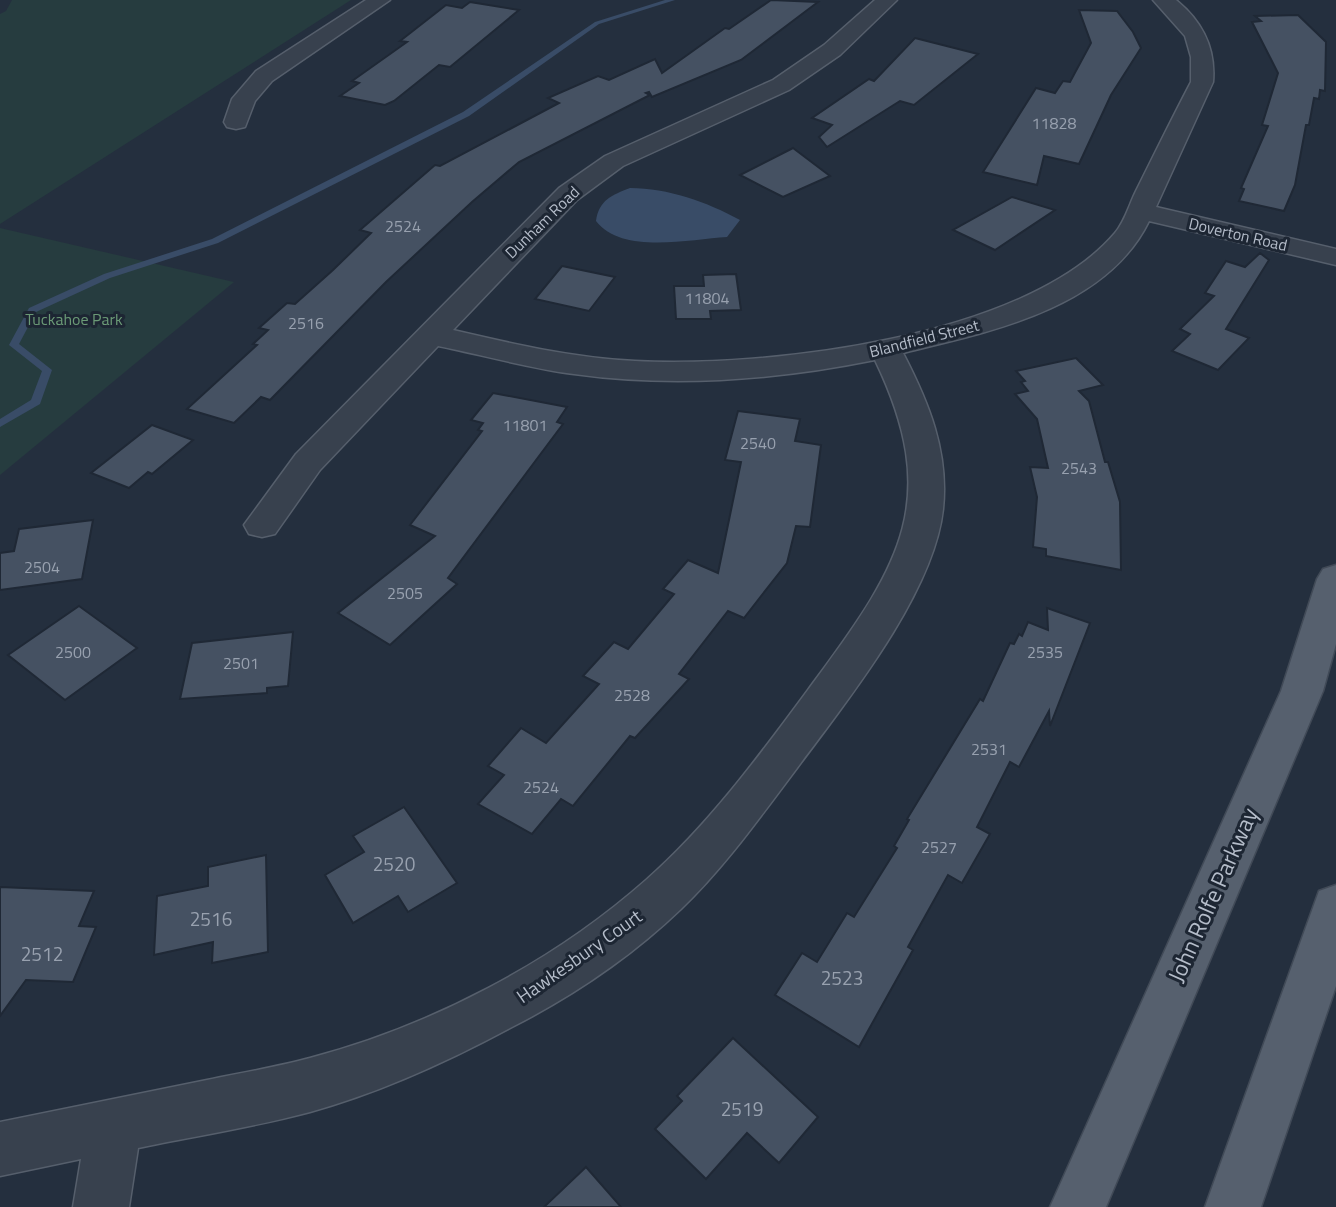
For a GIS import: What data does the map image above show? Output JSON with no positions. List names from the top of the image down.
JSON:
{
  "streets": {
    "main road": ["John Rolfe Parkway"],
    "street": [
      "Dunham Road",
      "Doverton Road",
      "Blandfield Street",
      "Hawkesbury Court"
    ]
  },
  "crossings": [
    ["Dunham Road", "Blandfield Street"],
    ["Doverton Road", "Blandfield Street"],
    ["Blandfield Street", "Hawkesbury Court"]
  ],
  "parks": ["Tuckahoe Park"],
  "house_numbers": [
    "11828",
    "2524",
    "11804",
    "2516",
    "11801",
    "2540",
    "2543",
    "2504",
    "2505",
    "2500",
    "2535",
    "2501",
    "2528",
    "2531",
    "2524",
    "2527",
    "2520",
    "2516",
    "2512",
    "2523",
    "2519"
  ]
}
